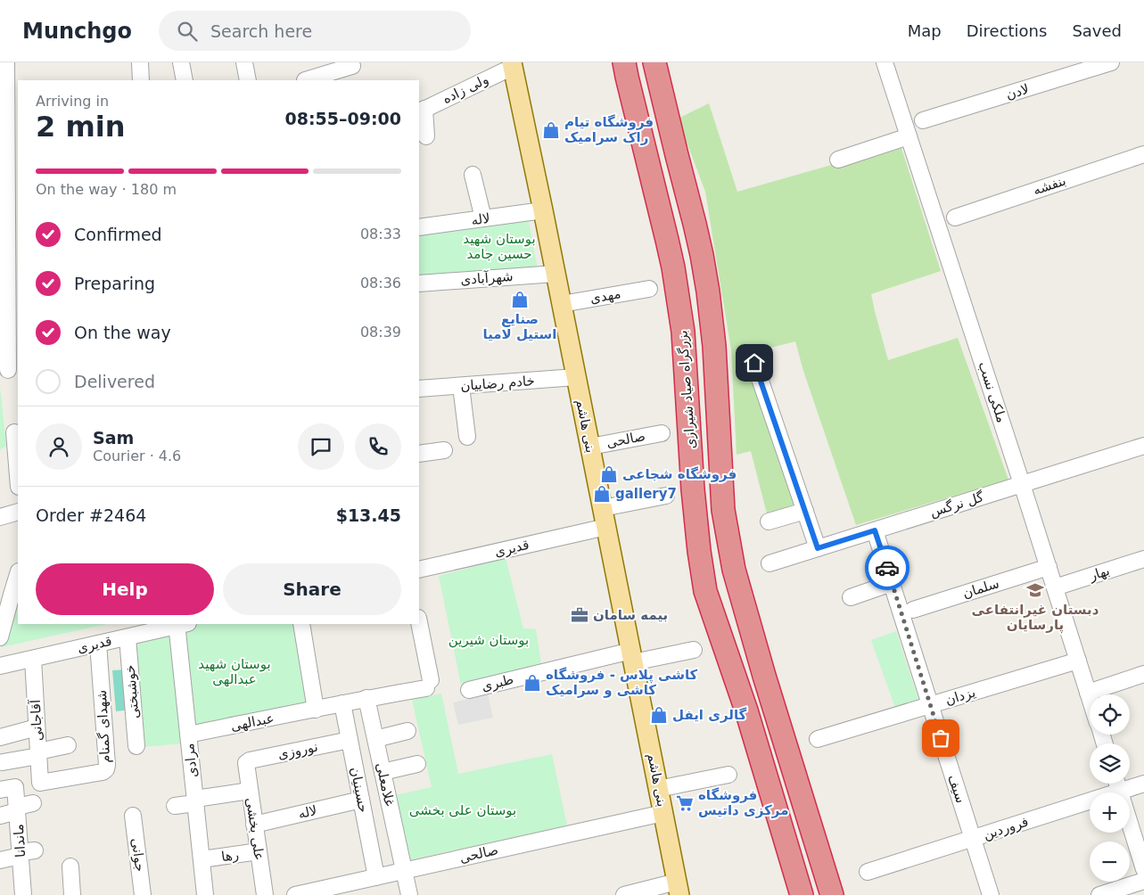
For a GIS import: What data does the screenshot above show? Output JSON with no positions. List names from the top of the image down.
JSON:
{
  "streets": {
    "highway": ["بزرگراه صیاد شیرازی"],
    "main road": ["بنی هاشم"],
    "street": [
      "ولی زاده",
      "لادن",
      "بنفشه",
      "لاله",
      "شهرآبادی",
      "مهدی",
      "خادم رضاییان",
      "ملکی نسب",
      "صالحی",
      "گل نرگس",
      "قدیری",
      "بهار",
      "سلمان",
      "طبری",
      "خوشبختی",
      "یزدان",
      "آقاجانی",
      "عبدالهی",
      "شهدای گمنام",
      "نوروزی",
      "مرادی",
      "غلامعلی",
      "سیف",
      "حسینیان",
      "فروردین",
      "علی بخشی",
      "ماندانا",
      "جوانی",
      "رها"
    ]
  },
  "crossings": [
    ["ولی زاده", "بنی هاشم"],
    ["لاله", "بنی هاشم"],
    ["لاله", "حسینیان"],
    ["لاله", "علی بخشی"],
    ["شهرآبادی", "بنی هاشم"],
    ["مهدی", "بنی هاشم"],
    ["خادم رضاییان", "بنی هاشم"],
    ["ملکی نسب", "گل نرگس"],
    ["ملکی نسب", "بهار"],
    ["ملکی نسب", "سلمان"],
    ["ملکی نسب", "یزدان"],
    ["بنی هاشم", "صالحی"],
    ["بنی هاشم", "قدیری"],
    ["بنی هاشم", "طبری"],
    ["صالحی", "غلامعلی"],
    ["صالحی", "حسینیان"],
    ["گل نرگس", "سیف"],
    ["قدیری", "خوشبختی"],
    ["قدیری", "آقاجانی"],
    ["قدیری", "شهدای گمنام"],
    ["قدیری", "مرادی"],
    ["یزدان", "سیف"],
    ["آقاجانی", "شهدای گمنام"],
    ["عبدالهی", "مرادی"],
    ["عبدالهی", "غلامعلی"],
    ["عبدالهی", "حسینیان"],
    ["نوروزی", "حسینیان"],
    ["نوروزی", "علی بخشی"],
    ["مرادی", "رها"],
    ["سیف", "فروردین"],
    ["علی بخشی", "رها"]
  ],
  "parks": [
    "بوستان شهید حسین جامد",
    "بوستان شیرین",
    "بوستان شهید عبدالهی",
    "بوستان علی بخشی"
  ],
  "places": {
    "shop": [
      "فروشگاه تیام راک سرامیک",
      "صنایع استیل لامیا",
      "فروشگاه شجاعی",
      "gallery7",
      "کاشی پلاس - فروشگاه کاشی و سرامیک",
      "گالری ایفل"
    ],
    "school or university": ["دبستان غیرانتفاعی پارسایان"],
    "office": ["بیمه سامان"],
    "supermarket": ["فروشگاه مرکزی داتیس"]
  },
  "page": {
    "header": "Munchgo",
    "search": "Search here",
    "nav": ["Map", "Directions", "Saved"],
    "heading": ["2 min", "Arriving in", "08:55–09:00"],
    "panel": [
      "Sam",
      "Courier · 4.6",
      "Order #2464",
      "$13.45"
    ],
    "bar": "On the way · 180 m",
    "list": [
      ["Confirmed", "08:33"],
      ["Preparing", "08:36"],
      ["On the way", "08:39"],
      "Delivered"
    ],
    "buttons": ["Help", "Share"],
    "map_buttons": ["+", "−"]
  }
}
